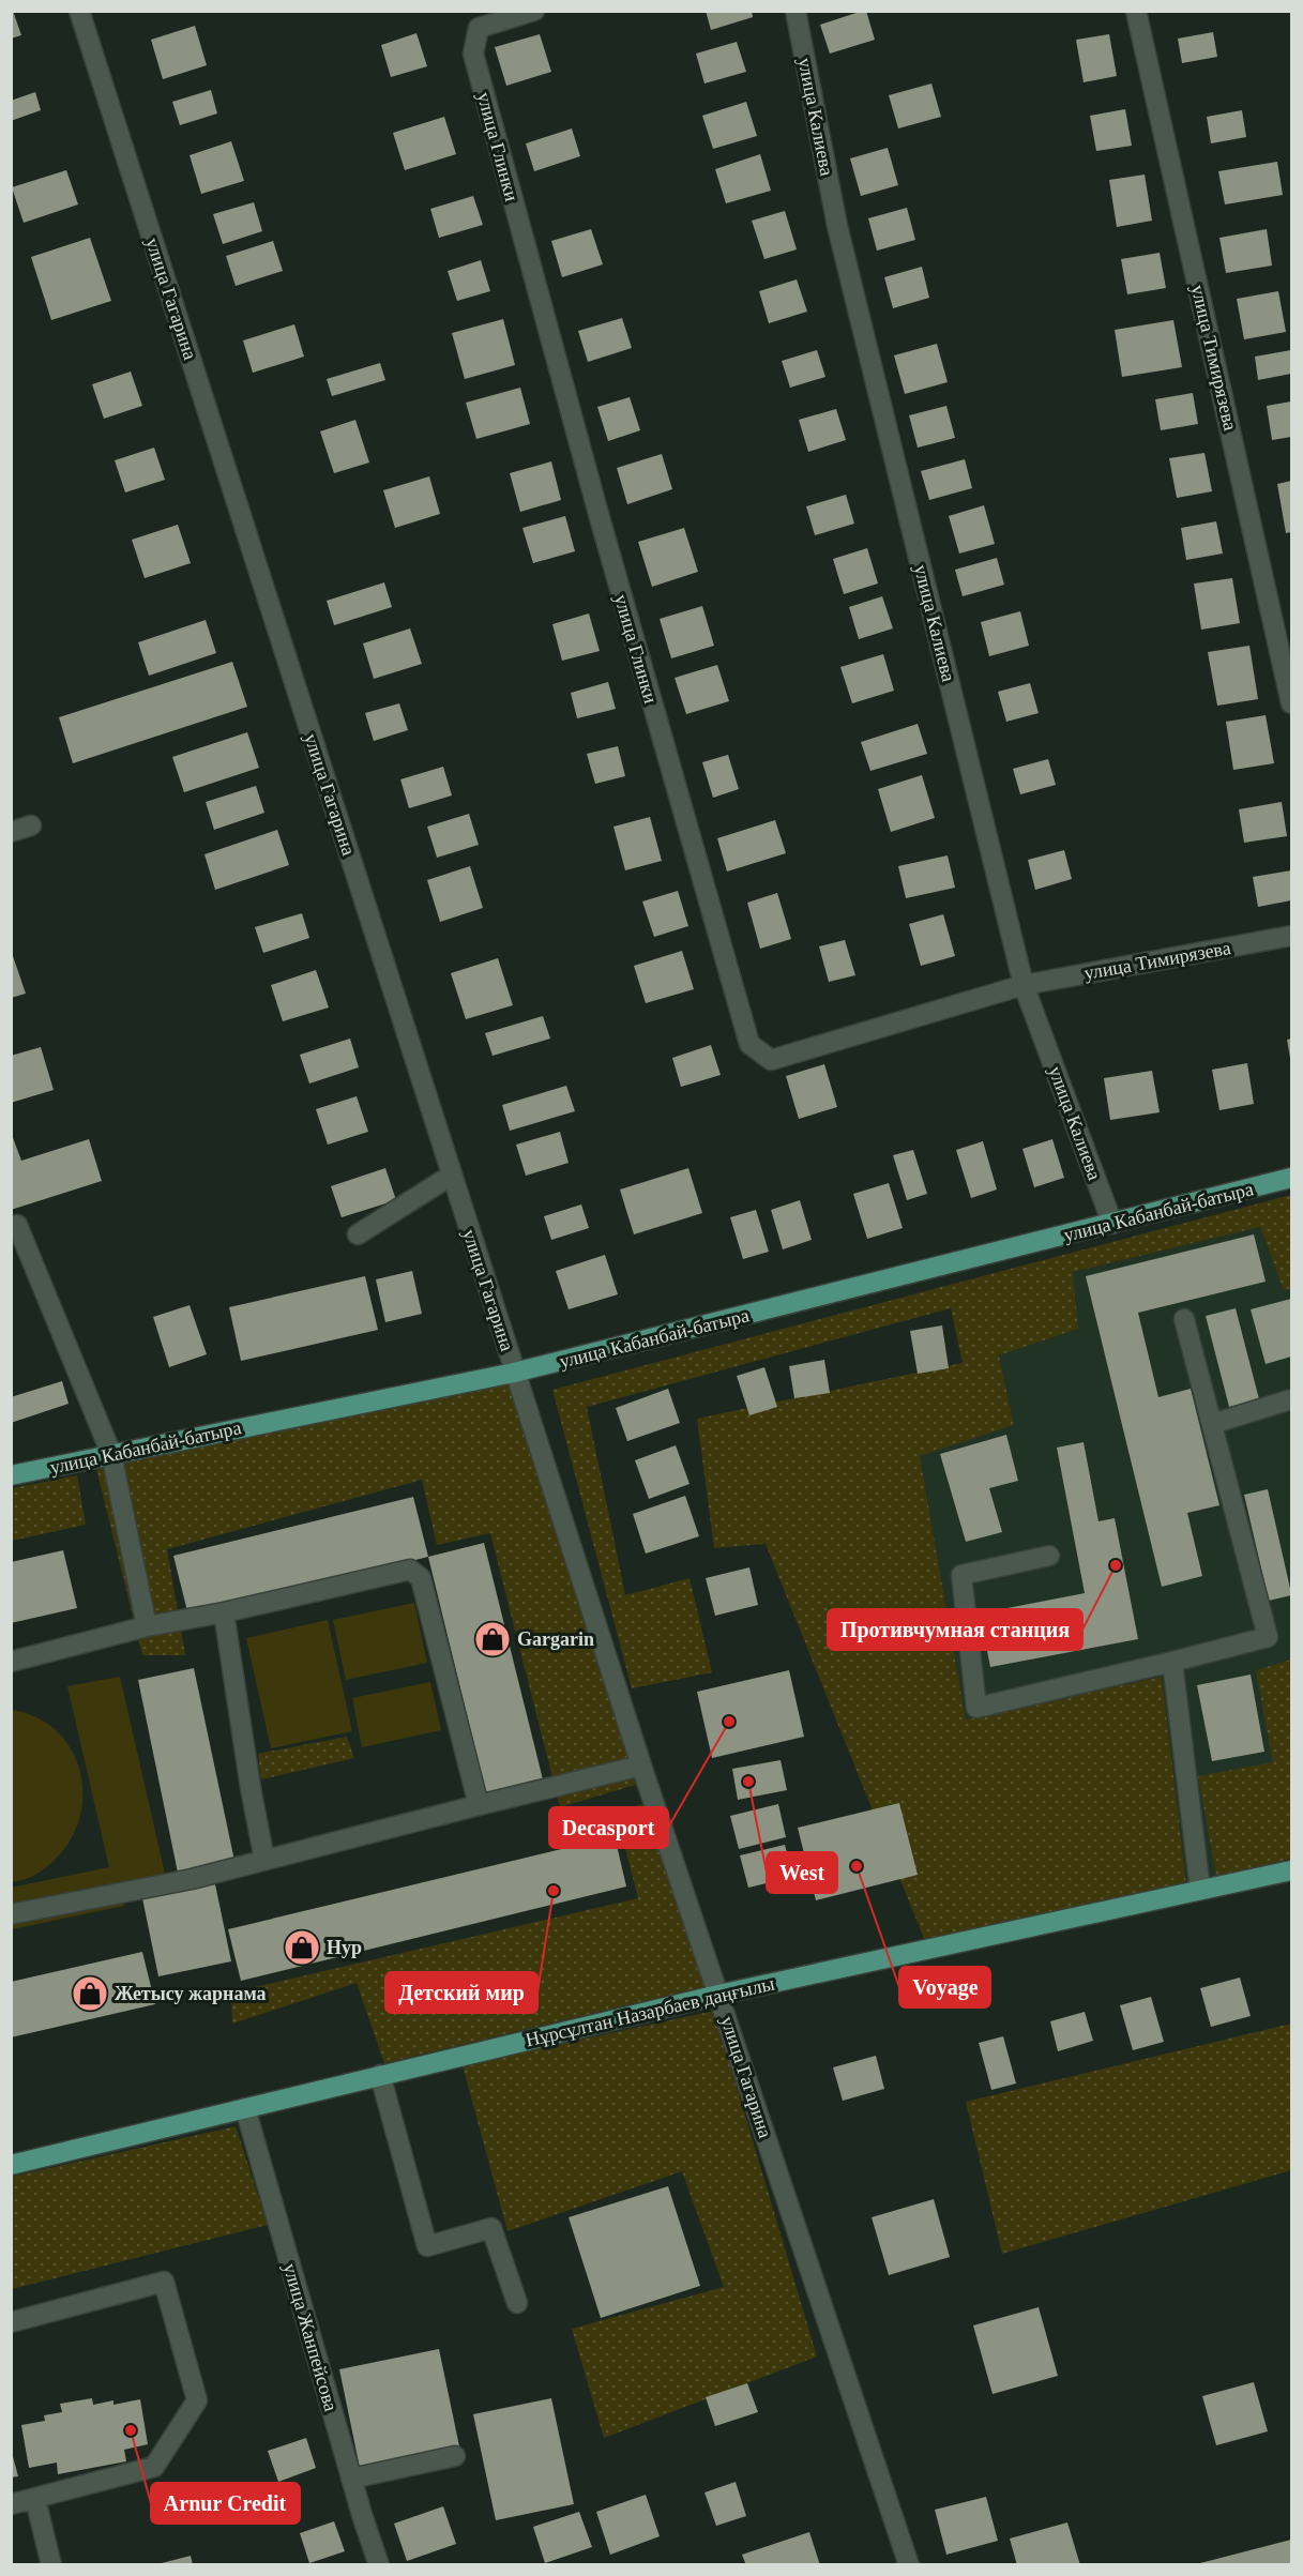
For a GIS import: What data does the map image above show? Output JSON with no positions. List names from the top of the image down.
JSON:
{
  "streets": {
    "main road": ["улица Кабанбай-батыра", "Нұрсұлтан Назарбаев даңғылы"],
    "street": [
      "улица Калиева",
      "улица Глинки",
      "улица Гагарина",
      "улица Тимирязева",
      "улица Жанпейсова"
    ]
  },
  "crossings": [
    ["улица Калиева", "улица Глинки"],
    ["улица Калиева", "улица Тимирязева"],
    ["улица Калиева", "улица Кабанбай-батыра"],
    ["улица Глинки", "улица Тимирязева"],
    ["улица Гагарина", "улица Кабанбай-батыра"],
    ["улица Гагарина", "Нұрсұлтан Назарбаев даңғылы"],
    ["Нұрсұлтан Назарбаев даңғылы", "улица Жанпейсова"]
  ],
  "places": {
    "other": [
      "Противчумная станция",
      "Decasport",
      "West",
      "Voyage",
      "Детский мир",
      "Arnur Credit"
    ],
    "shop": ["Gargarin", "Нур", "Жетысу жарнама"]
  }
}
